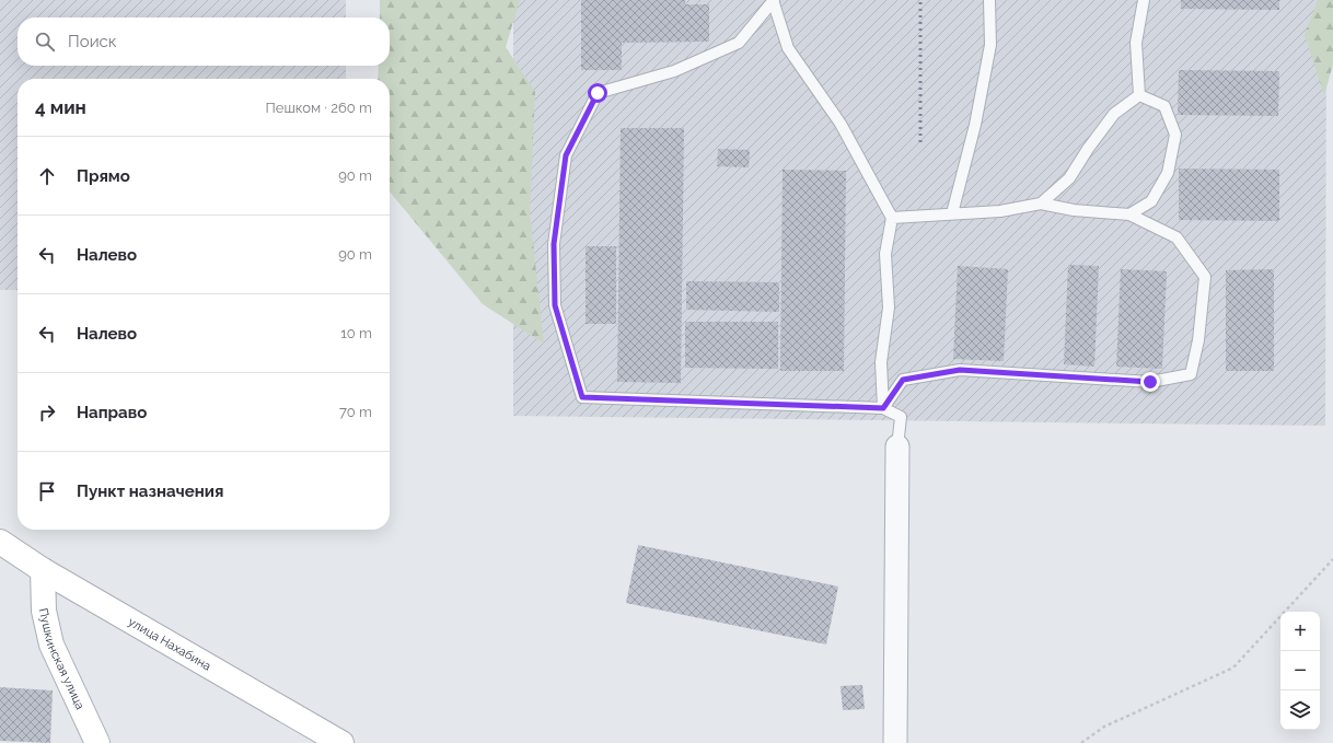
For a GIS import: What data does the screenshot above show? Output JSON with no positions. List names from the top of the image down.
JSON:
{
  "streets": {
    "main road": ["улица Нахабина", "Пушкинская улица"]
  },
  "crossings": [
    ["улица Нахабина", "Пушкинская улица"]
  ],
  "page": {
    "search": "Поиск",
    "heading": ["4 мин", "Пешком · 260 m"],
    "list": [
      ["Прямо", "90 m"],
      ["Налево", "90 m"],
      ["Налево", "10 m"],
      ["Направо", "70 m"],
      "Пункт назначения"
    ],
    "map_buttons": ["+", "−"]
  }
}
